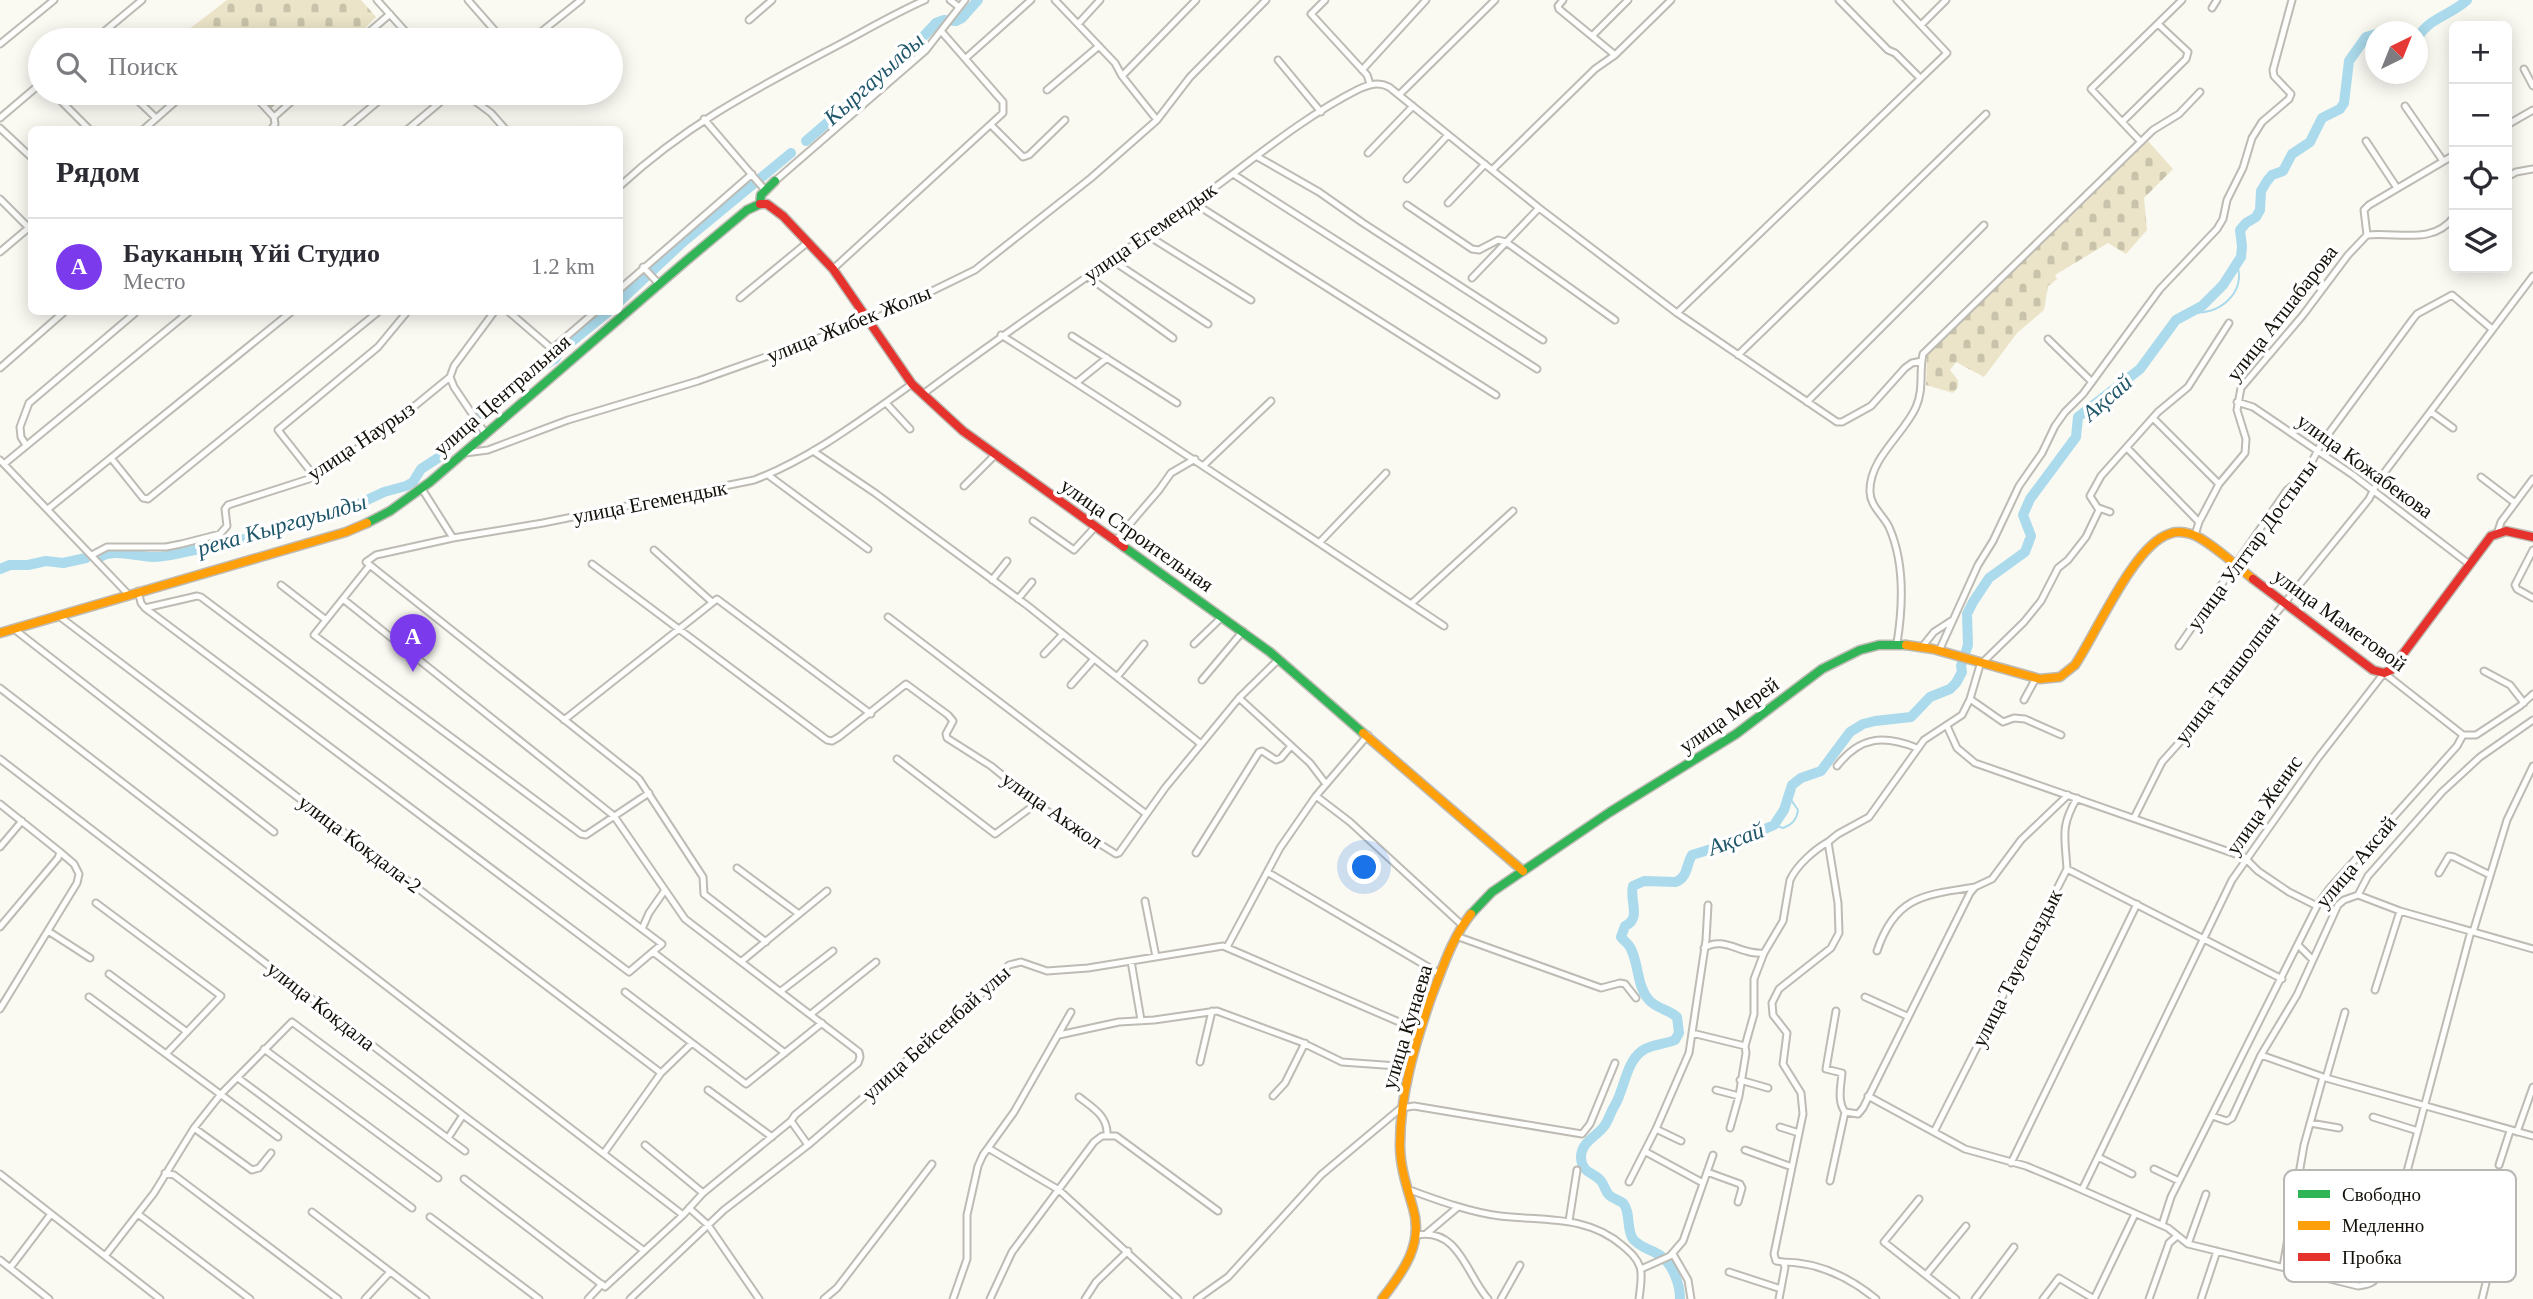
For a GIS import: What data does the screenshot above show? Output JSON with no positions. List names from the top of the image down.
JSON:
{
  "streets": {
    "main road": [
      "улица Центральная",
      "улица Строительная",
      "улица Маметовой",
      "улица Мерей",
      "улица Женис",
      "улица Кунаева"
    ],
    "street": [
      "улица Егемендык",
      "улица Атшабарова",
      "улица Жибек Жолы",
      "улица Наурыз",
      "улица Кожабекова",
      "улица Улттар Достыгы",
      "улица Таншолпан",
      "улица Акжол",
      "улица Кокдала-2",
      "улица Аксай",
      "улица Тауелсыздык",
      "улица Кокдала",
      "улица Бейсенбай улы"
    ]
  },
  "crossings": [
    ["улица Егемендык", "улица Строительная"],
    ["улица Атшабарова", "улица Кожабекова"],
    ["улица Атшабарова", "улица Маметовой"],
    ["улица Жибек Жолы", "улица Центральная"],
    ["улица Жибек Жолы", "улица Строительная"],
    ["улица Центральная", "улица Строительная"],
    ["улица Центральная", "улица Кокдала-2"],
    ["улица Кожабекова", "улица Улттар Достыгы"],
    ["улица Кожабекова", "улица Таншолпан"],
    ["улица Кожабекова", "улица Женис"],
    ["улица Строительная", "улица Мерей"],
    ["улица Строительная", "улица Акжол"],
    ["улица Строительная", "улица Кунаева"],
    ["улица Улттар Достыгы", "улица Маметовой"],
    ["улица Улттар Достыгы", "улица Таншолпан"],
    ["улица Маметовой", "улица Таншолпан"],
    ["улица Маметовой", "улица Женис"],
    ["улица Маметовой", "улица Аксай"],
    ["улица Мерей", "улица Кунаева"]
  ],
  "water": ["Кыргауылды", "Ақсай", "река Кыргауылды"],
  "legend": ["Свободно", "Медленно", "Пробка"],
  "north": "top right",
  "page": {
    "map_buttons": ["+", "−"],
    "search": "Поиск",
    "heading": "Рядом",
    "list": [
      {
        "mark": "A",
        "name": "Бауканың Үйі Студио",
        "note": "Место",
        "value": "1.2 km"
      }
    ],
    "pins": "A"
  }
}
